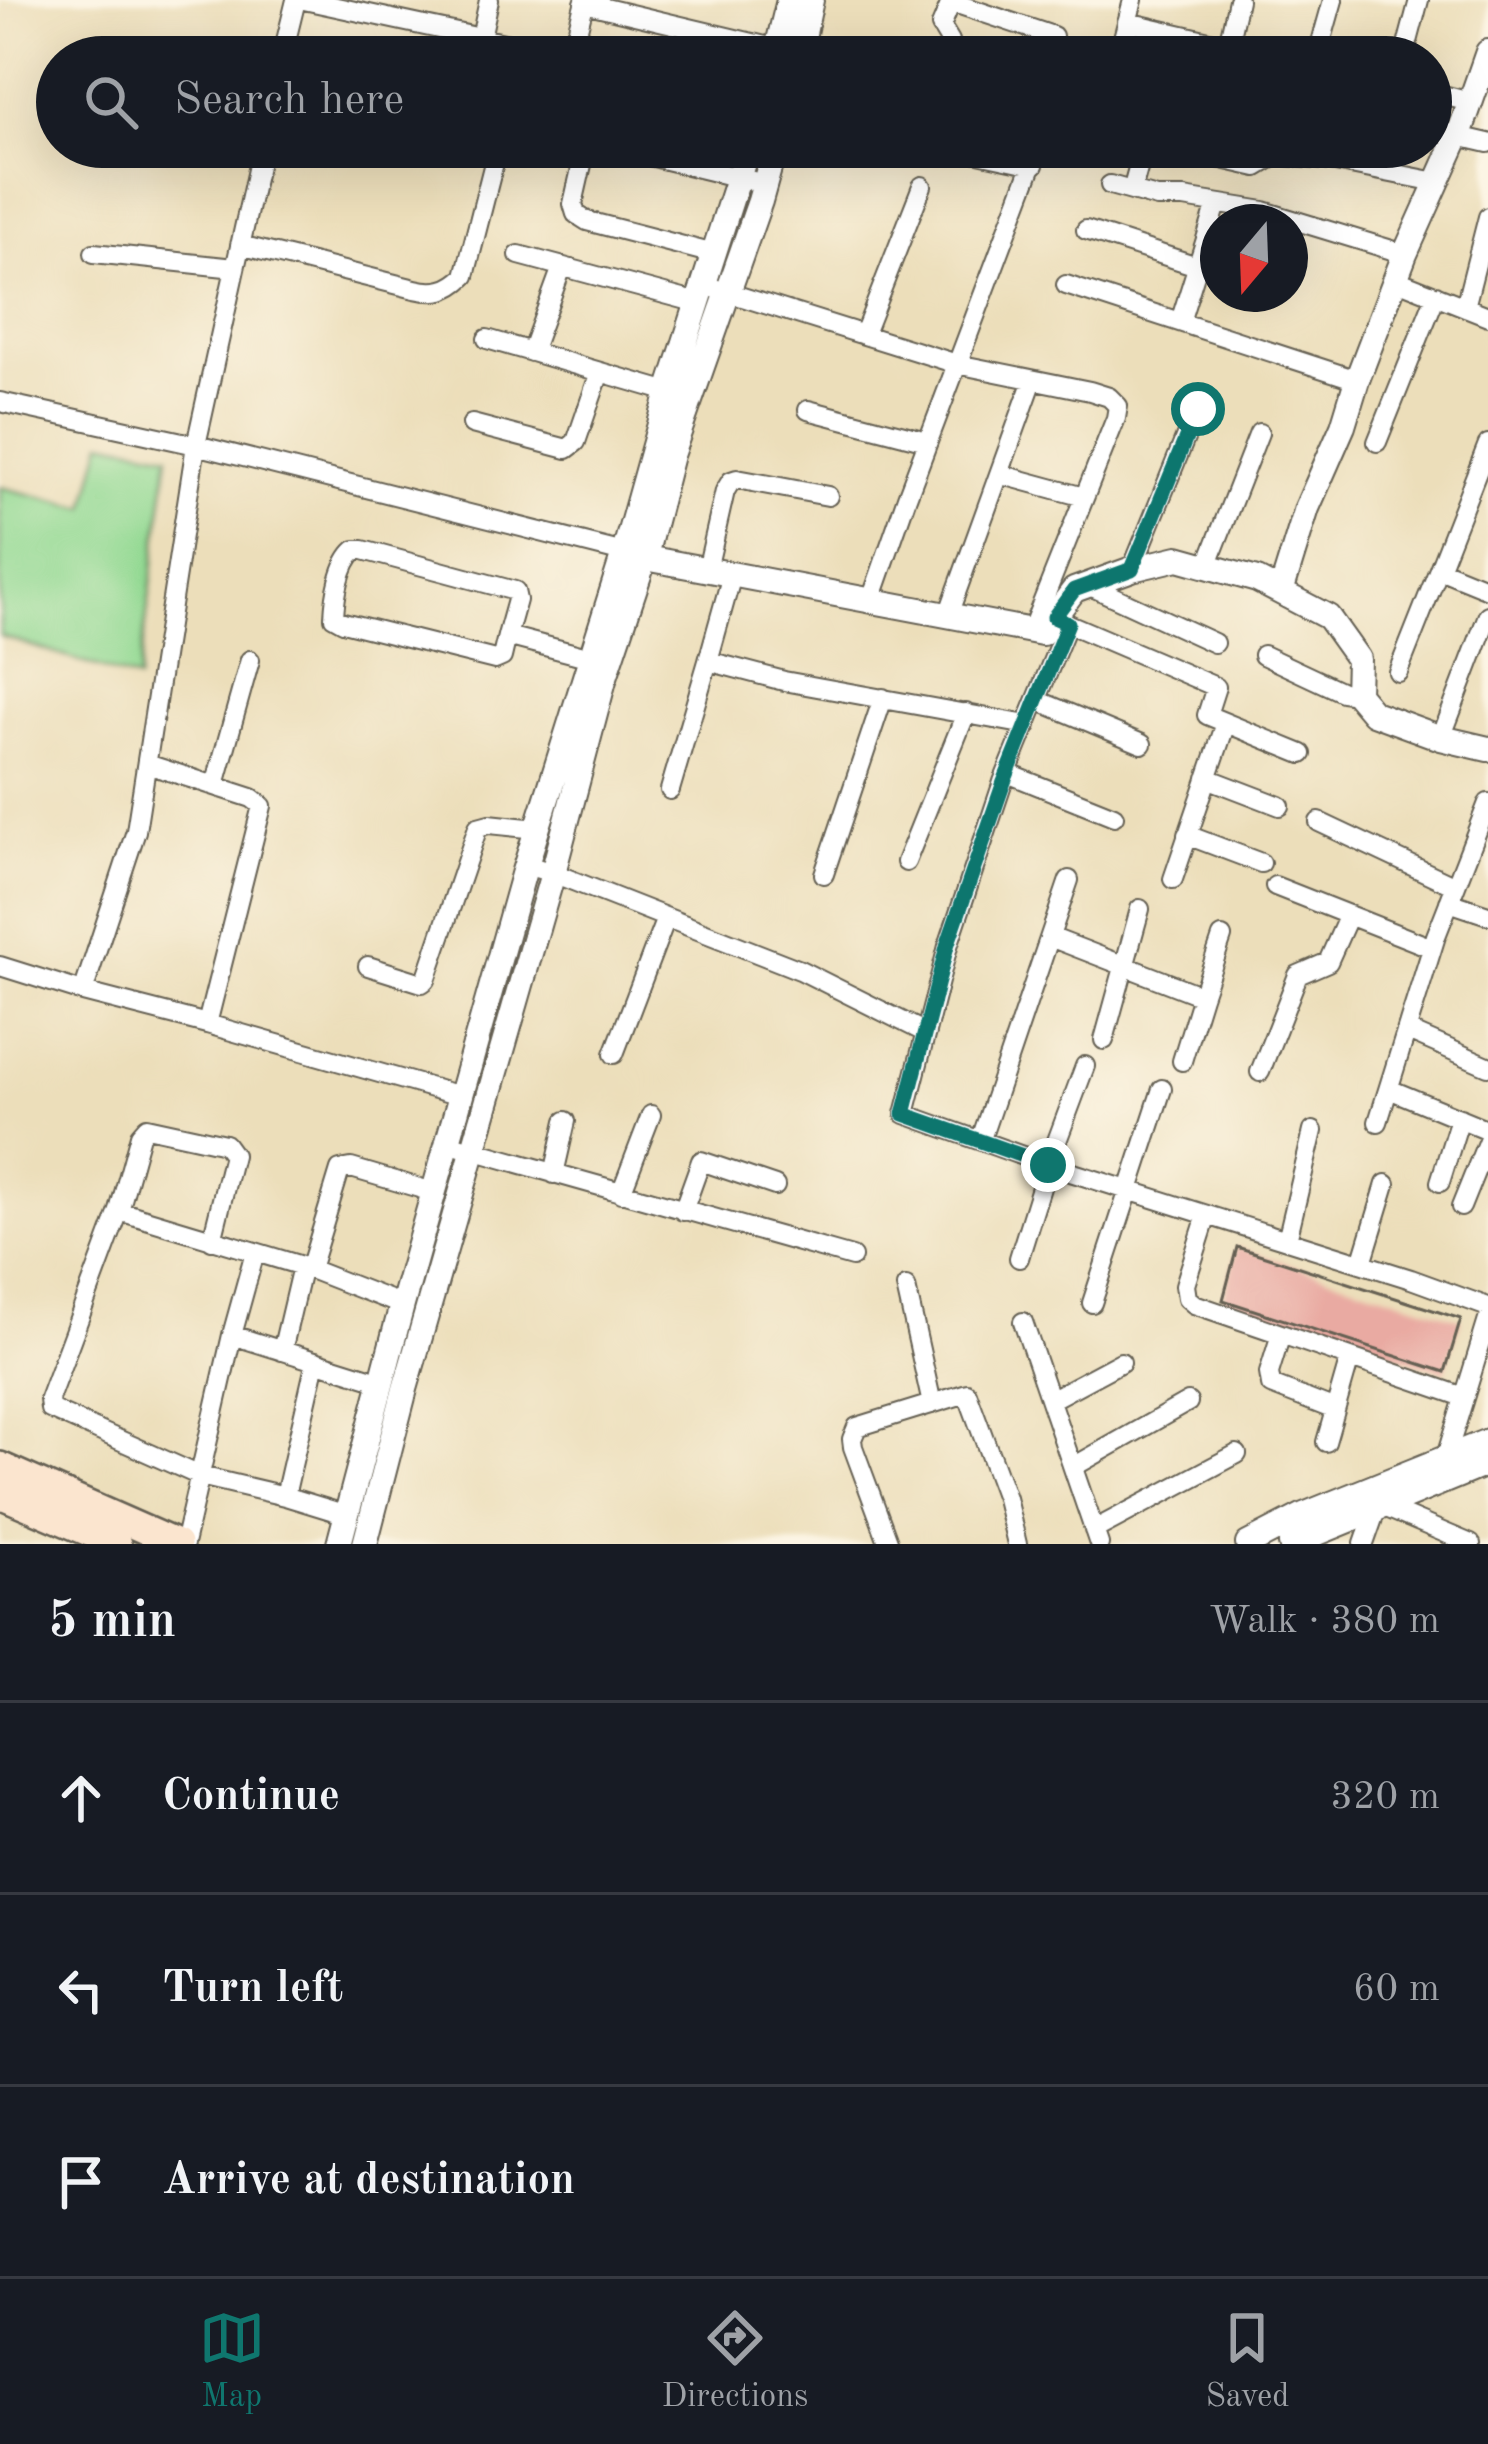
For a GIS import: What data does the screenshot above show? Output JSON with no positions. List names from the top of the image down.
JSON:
{
  "north": "bottom",
  "page": {
    "search": "Search here",
    "heading": ["5 min", "Walk · 380 m"],
    "list": [
      ["Continue", "320 m"],
      ["Turn left", "60 m"],
      "Arrive at destination"
    ],
    "nav": ["Map", "Directions", "Saved"]
  }
}
